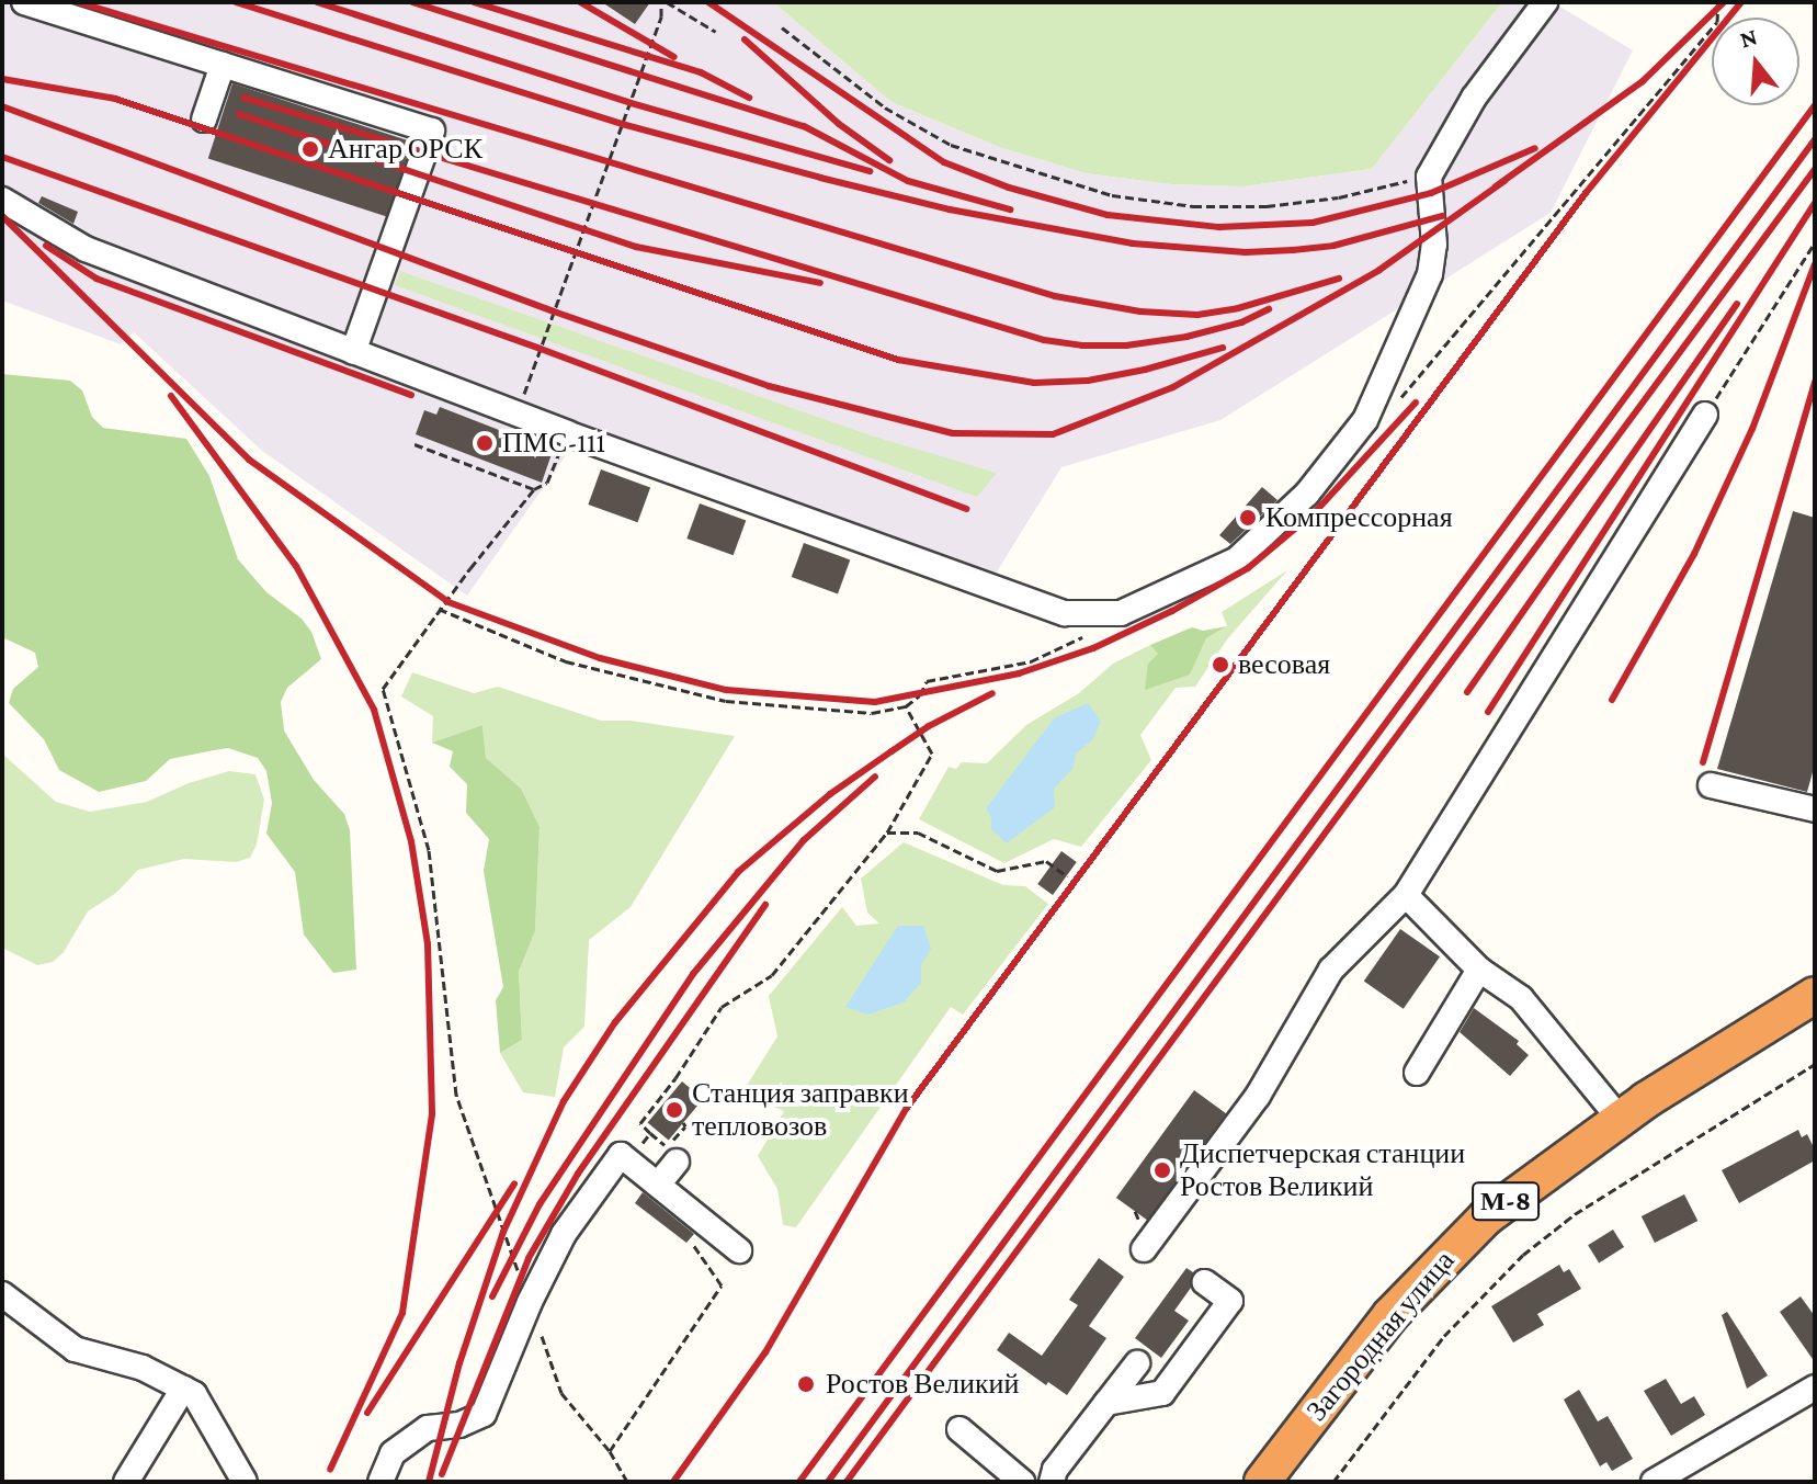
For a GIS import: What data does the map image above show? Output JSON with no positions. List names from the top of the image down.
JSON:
{
  "streets": {
    "highway": ["М-8", "Загородная улица"]
  },
  "places": [
    "Ангар ОРСК",
    "ПМС-111",
    "Компрессорная",
    "весовая",
    "Станция заправки тепловозов",
    "Диспетчерская станции Ростов Великий",
    "Ростов Великий"
  ],
  "north": "top"
}
